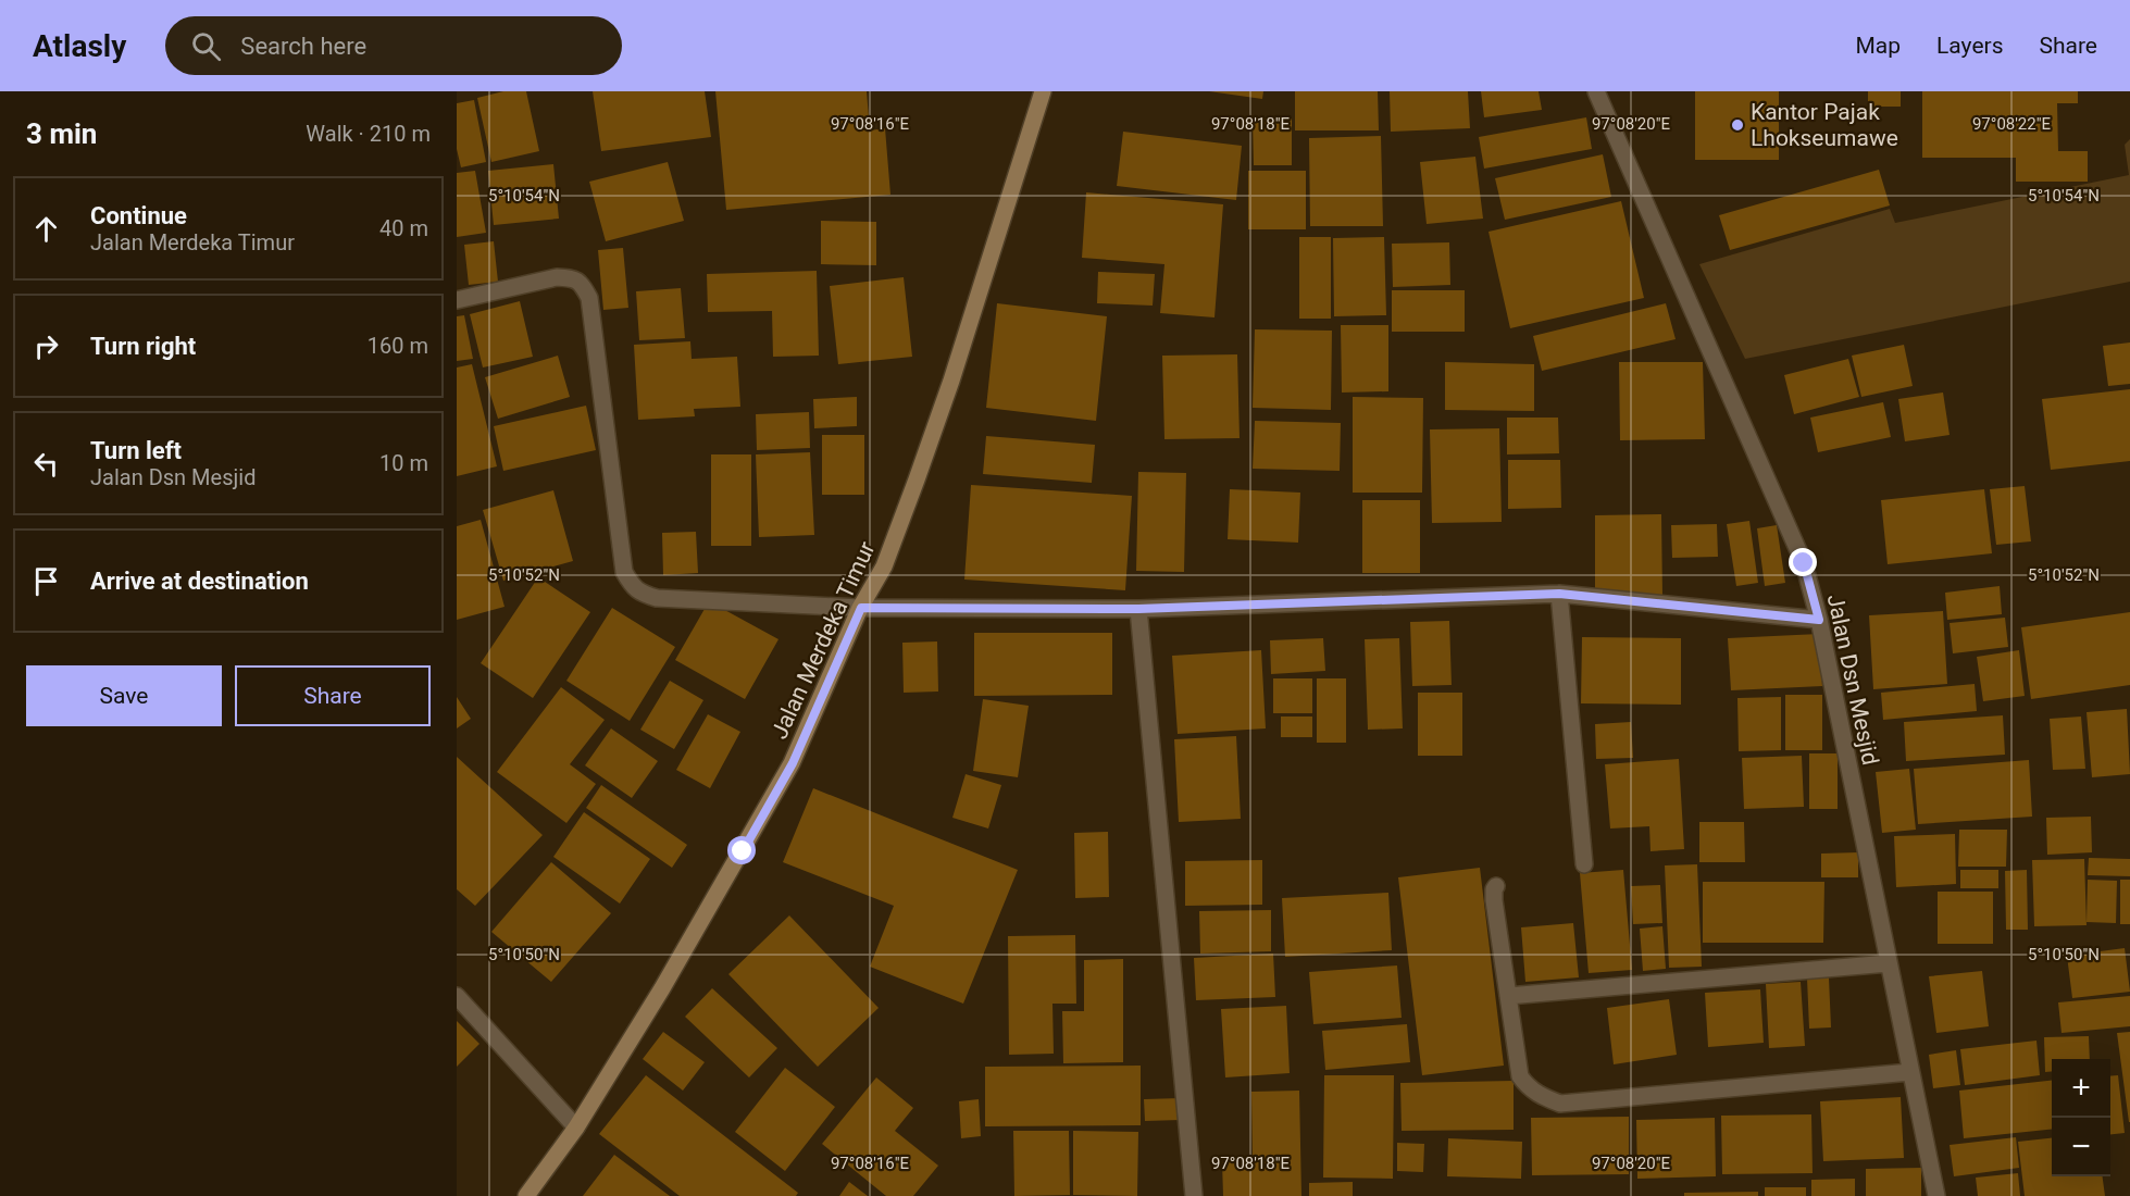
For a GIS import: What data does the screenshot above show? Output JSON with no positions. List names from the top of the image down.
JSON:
{
  "streets": {
    "main road": ["Jalan Merdeka Timur"],
    "street": ["Jalan Dsn Mesjid"]
  },
  "places": ["Kantor Pajak Lhokseumawe"],
  "page": {
    "header": "Atlasly",
    "search": "Search here",
    "nav": ["Map", "Layers", "Share"],
    "heading": ["3 min", "Walk · 210 m"],
    "list": [
      ["Continue", "Jalan Merdeka Timur", "40 m"],
      ["Turn right", "160 m"],
      ["Turn left", "Jalan Dsn Mesjid", "10 m"],
      "Arrive at destination"
    ],
    "buttons": ["Save", "Share"],
    "map_buttons": ["+", "−"]
  },
  "coordinates": [
    "97°08'16\"E",
    "97°08'18\"E",
    "97°08'20\"E",
    "97°08'22\"E",
    "5°10'54\"N",
    "5°10'52\"N",
    "5°10'50\"N"
  ]
}
